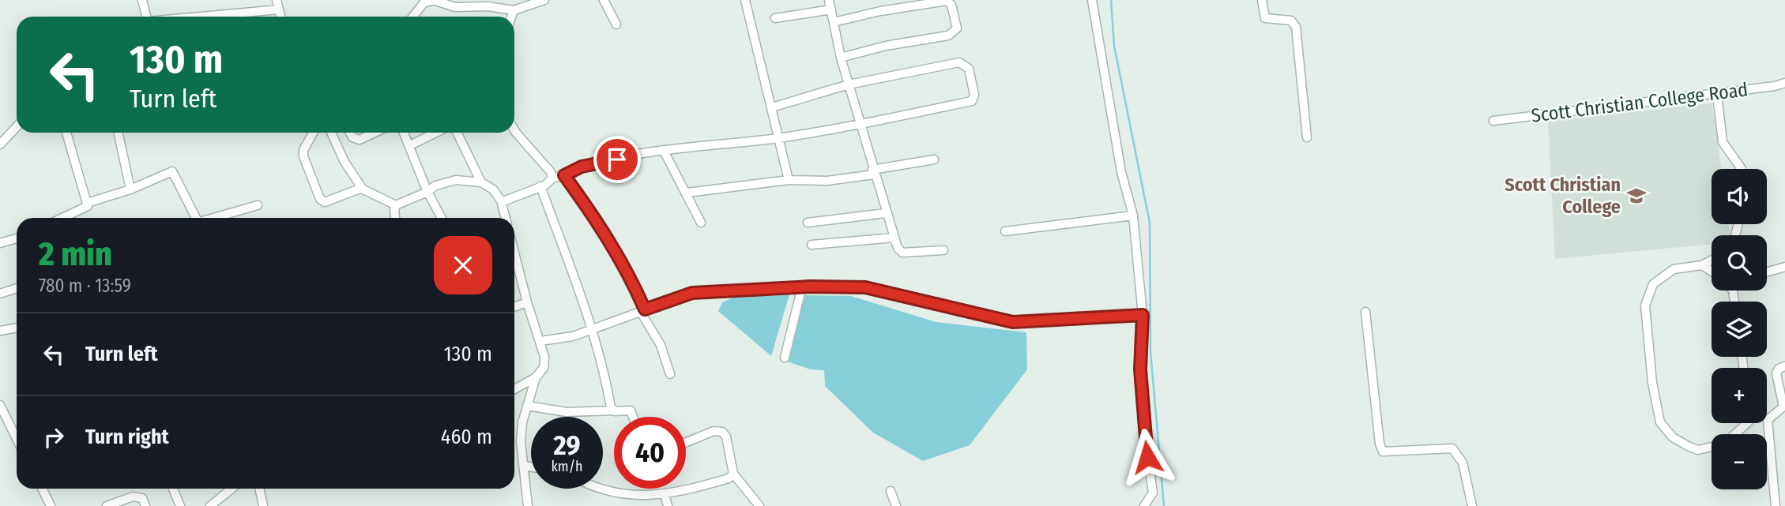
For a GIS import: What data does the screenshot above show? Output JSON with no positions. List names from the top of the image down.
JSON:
{
  "streets": {
    "street": ["Scott Christian College Road"]
  },
  "places": {
    "school or university": ["Scott Christian College"]
  },
  "page": {
    "turn": ["130 m", "Turn left"],
    "map_buttons": ["+", "−"],
    "heading": ["2 min", "780 m · 13:59"],
    "list": [
      {
        "name": "Turn left",
        "value": "130 m"
      },
      {
        "name": "Turn right",
        "value": "460 m"
      }
    ],
    "speed": "29 km/h",
    "limit": "40"
  }
}
